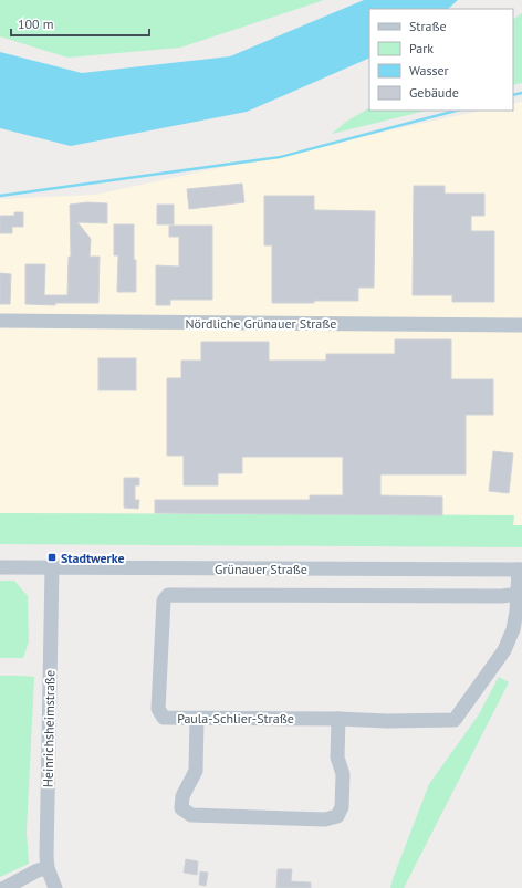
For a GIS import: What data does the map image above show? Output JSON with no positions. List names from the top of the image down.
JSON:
{
  "streets": {
    "street": [
      "Nördliche Grünauer Straße",
      "Grünauer Straße",
      "Paula-Schlier-Straße",
      "Heinrichsheimstraße"
    ]
  },
  "crossings": [
    ["Grünauer Straße", "Paula-Schlier-Straße"],
    ["Grünauer Straße", "Heinrichsheimstraße"]
  ],
  "places": {
    "transit": ["Stadtwerke"]
  },
  "legend": [
    "Straße",
    "Park",
    "Wasser",
    "Gebäude"
  ],
  "scale_bar": "100 m"
}
